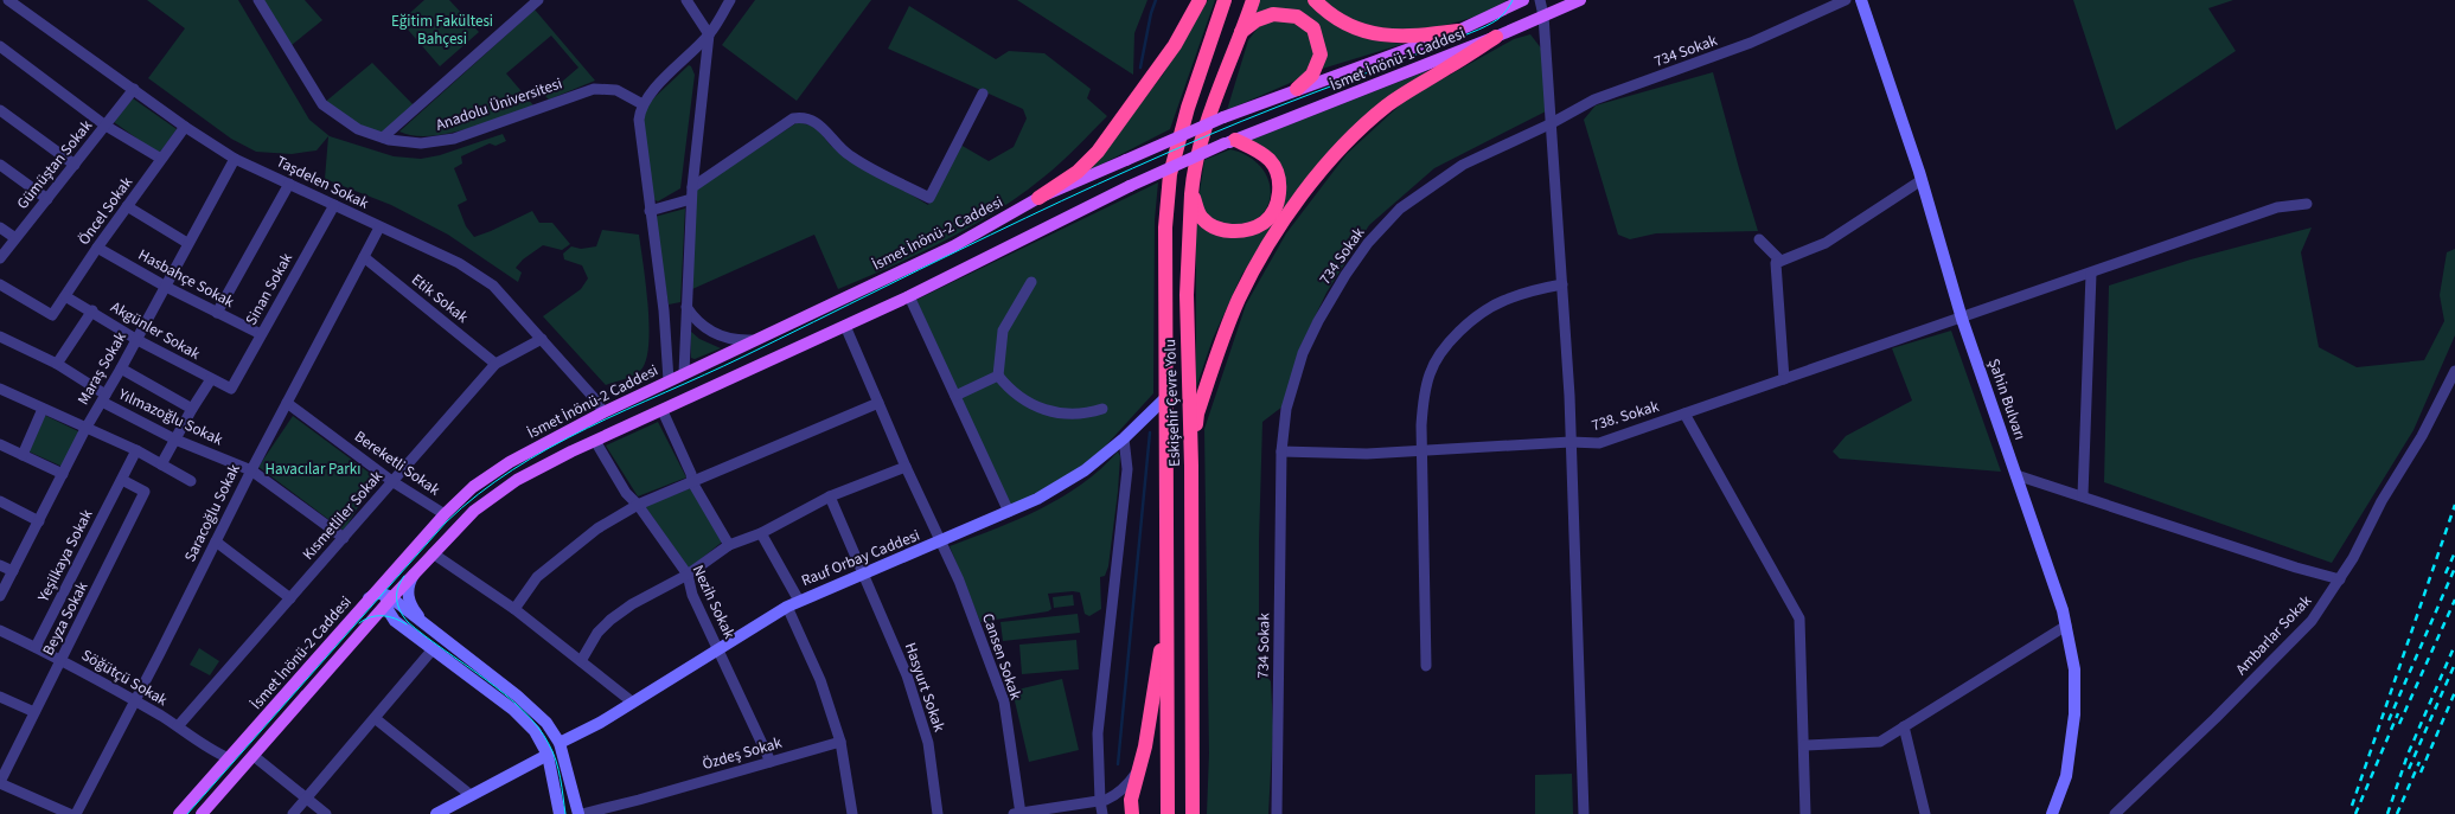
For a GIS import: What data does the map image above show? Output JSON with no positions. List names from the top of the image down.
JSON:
{
  "streets": {
    "highway": ["Eskişehir Çevre Yolu"],
    "main road": ["İsmet İnönü-1 Caddesi", "İsmet İnönü-2 Caddesi"],
    "street": [
      "734 Sokak",
      "Anadolu Üniversitesi",
      "Gümüştan Sokak",
      "Taşdelen Sokak",
      "Öncel Sokak",
      "Hasbahçe Sokak",
      "Sinan Sokak",
      "Etik Sokak",
      "Akgünler Sokak",
      "Maraş Sokak",
      "Şahin Bulvarı",
      "738. Sokak",
      "Yılmazoğlu Sokak",
      "Bereketli Sokak",
      "Saracoğlu Sokak",
      "Kısmetliler Sokak",
      "Yeşilkaya Sokak",
      "Rauf Orbay Caddesi",
      "Nezih Sokak",
      "Beyza Sokak",
      "Ambarlar Sokak",
      "Cansen Sokak",
      "Söğütçü Sokak",
      "Hasyurt Sokak",
      "Özdeş Sokak"
    ]
  },
  "crossings": [
    ["734 Sokak", "738. Sokak"],
    ["İsmet İnönü-1 Caddesi", "İsmet İnönü-2 Caddesi"],
    ["Gümüştan Sokak", "Taşdelen Sokak"],
    ["Taşdelen Sokak", "Öncel Sokak"],
    ["Taşdelen Sokak", "İsmet İnönü-2 Caddesi"],
    ["Taşdelen Sokak", "Sinan Sokak"],
    ["Taşdelen Sokak", "Maraş Sokak"],
    ["Taşdelen Sokak", "Saracoğlu Sokak"],
    ["Taşdelen Sokak", "Kısmetliler Sokak"],
    ["Öncel Sokak", "Hasbahçe Sokak"],
    ["Öncel Sokak", "Akgünler Sokak"],
    ["İsmet İnönü-2 Caddesi", "Bereketli Sokak"],
    ["İsmet İnönü-2 Caddesi", "Nezih Sokak"],
    ["İsmet İnönü-2 Caddesi", "Cansen Sokak"],
    ["İsmet İnönü-2 Caddesi", "Söğütçü Sokak"],
    ["Hasbahçe Sokak", "Sinan Sokak"],
    ["Hasbahçe Sokak", "Maraş Sokak"],
    ["Sinan Sokak", "Akgünler Sokak"],
    ["Etik Sokak", "Saracoğlu Sokak"],
    ["Etik Sokak", "Kısmetliler Sokak"],
    ["Akgünler Sokak", "Maraş Sokak"],
    ["Maraş Sokak", "Yılmazoğlu Sokak"],
    ["Şahin Bulvarı", "738. Sokak"],
    ["Eskişehir Çevre Yolu", "Rauf Orbay Caddesi"],
    ["Yılmazoğlu Sokak", "Saracoğlu Sokak"],
    ["Yılmazoğlu Sokak", "Kısmetliler Sokak"],
    ["Bereketli Sokak", "Saracoğlu Sokak"],
    ["Bereketli Sokak", "Kısmetliler Sokak"],
    ["Saracoğlu Sokak", "Söğütçü Sokak"],
    ["Kısmetliler Sokak", "Söğütçü Sokak"],
    ["Yeşilkaya Sokak", "Beyza Sokak"],
    ["Yeşilkaya Sokak", "Söğütçü Sokak"],
    ["Rauf Orbay Caddesi", "Nezih Sokak"],
    ["Rauf Orbay Caddesi", "Cansen Sokak"],
    ["Rauf Orbay Caddesi", "Hasyurt Sokak"],
    ["Nezih Sokak", "Özdeş Sokak"],
    ["Beyza Sokak", "Söğütçü Sokak"]
  ],
  "parks": ["Eğitim Fakültesi Bahçesi", "Havacılar Parkı"]
}
